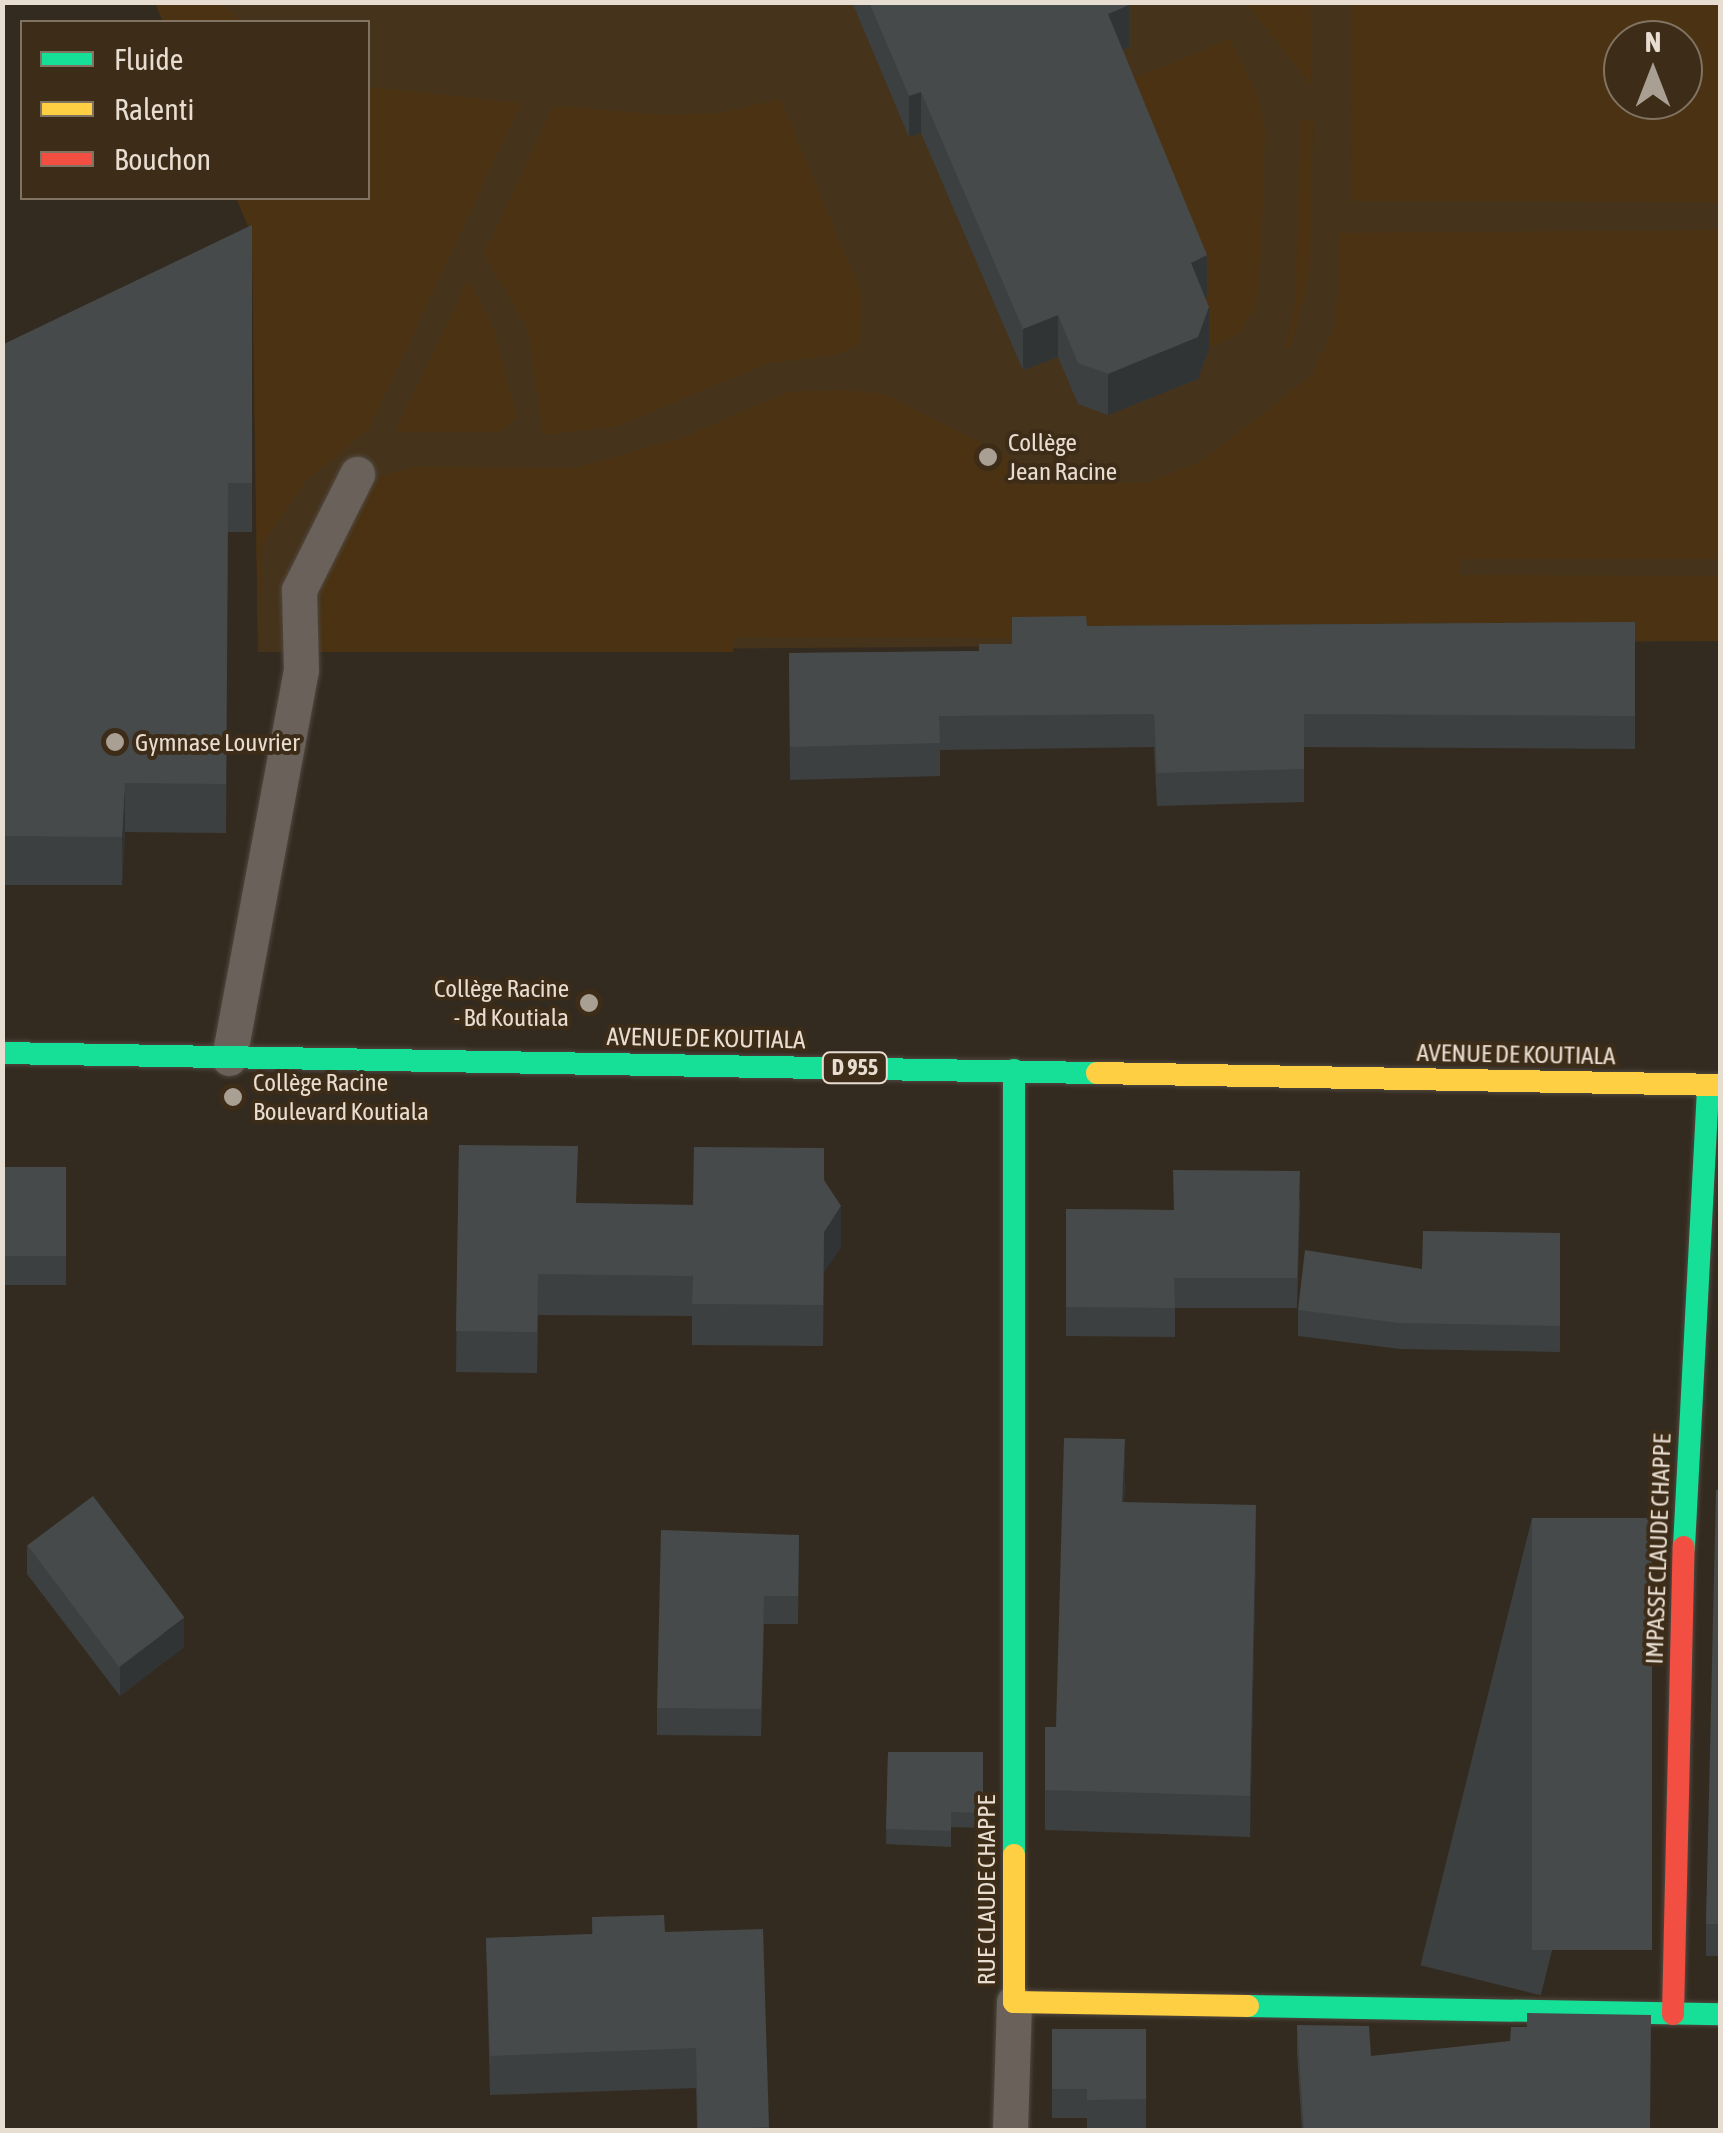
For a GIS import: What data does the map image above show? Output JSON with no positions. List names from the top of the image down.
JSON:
{
  "streets": {
    "street": [
      "AVENUE DE KOUTIALA",
      "D 955",
      "IMPASSE CLAUDE CHAPPE",
      "RUE CLAUDE CHAPPE"
    ]
  },
  "crossings": [
    ["AVENUE DE KOUTIALA", "IMPASSE CLAUDE CHAPPE"],
    ["AVENUE DE KOUTIALA", "RUE CLAUDE CHAPPE"],
    ["IMPASSE CLAUDE CHAPPE", "RUE CLAUDE CHAPPE"]
  ],
  "places": [
    "Collège Jean Racine",
    "Gymnase Louvrier",
    "Collège Racine - Bd Koutiala",
    "Collège Racine Boulevard Koutiala"
  ],
  "legend": ["Fluide", "Ralenti", "Bouchon"],
  "north": "top"
}
